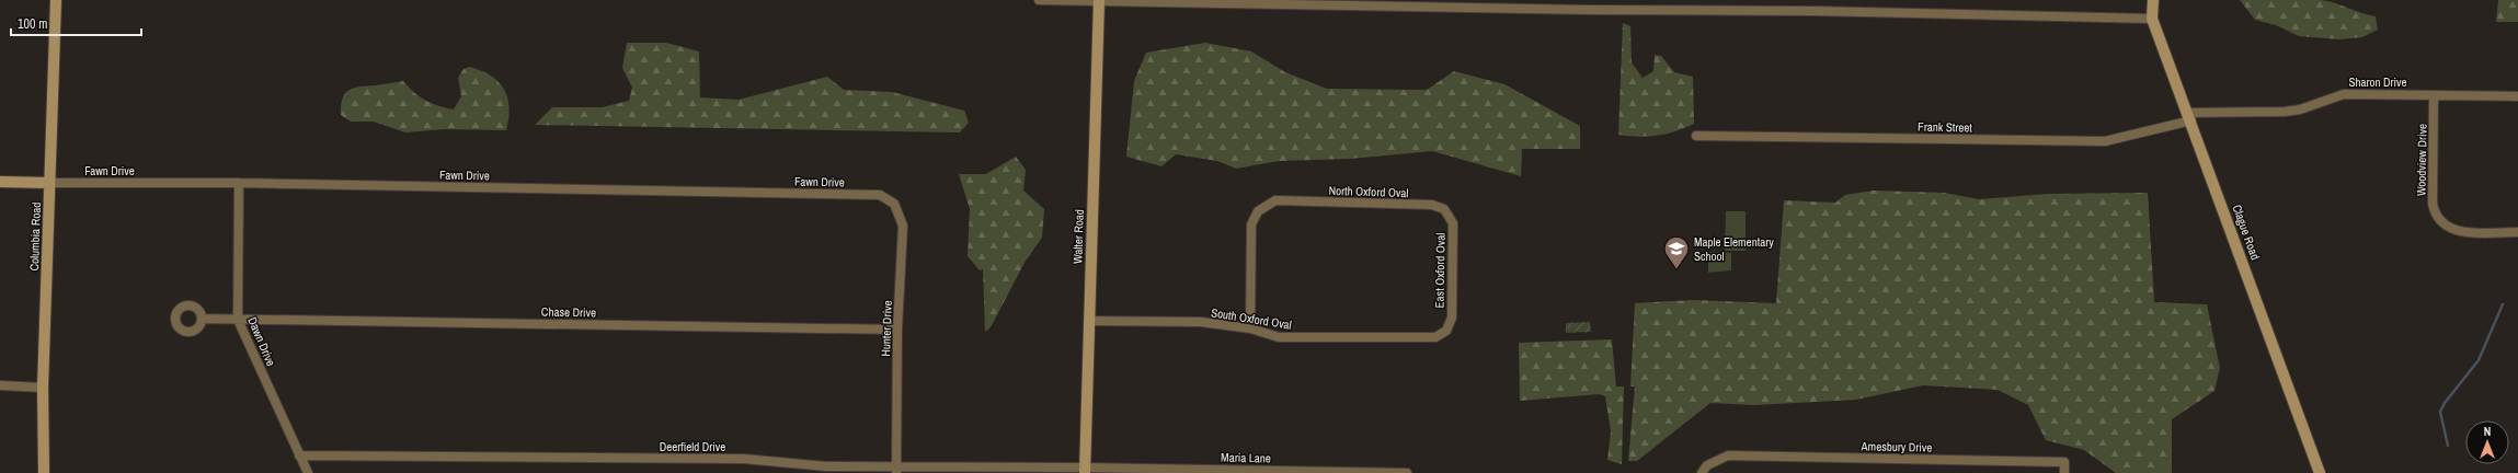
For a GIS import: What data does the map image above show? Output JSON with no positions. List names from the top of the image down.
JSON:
{
  "streets": {
    "main road": ["Clague Road", "Columbia Road", "Walter Road"],
    "street": [
      "Sharon Drive",
      "Frank Street",
      "Woodview Drive",
      "Fawn Drive",
      "North Oxford Oval",
      "East Oxford Oval",
      "Chase Drive",
      "South Oxford Oval",
      "Hunter Drive",
      "Dawn Drive",
      "Deerfield Drive",
      "Amesbury Drive",
      "Maria Lane"
    ]
  },
  "crossings": [
    ["Sharon Drive", "Frank Street"],
    ["Sharon Drive", "Woodview Drive"],
    ["Sharon Drive", "Clague Road"],
    ["Frank Street", "Clague Road"],
    ["Fawn Drive", "Columbia Road"],
    ["Fawn Drive", "Hunter Drive"],
    ["Fawn Drive", "Dawn Drive"],
    ["North Oxford Oval", "East Oxford Oval"],
    ["North Oxford Oval", "South Oxford Oval"],
    ["Walter Road", "South Oxford Oval"],
    ["Walter Road", "Deerfield Drive"],
    ["Walter Road", "Maria Lane"],
    ["East Oxford Oval", "South Oxford Oval"],
    ["Chase Drive", "Hunter Drive"],
    ["Chase Drive", "Dawn Drive"],
    ["Hunter Drive", "Deerfield Drive"],
    ["Dawn Drive", "Deerfield Drive"],
    ["Deerfield Drive", "Maria Lane"]
  ],
  "places": {
    "school or university": ["Maple Elementary School"]
  },
  "scale_bar": "100 m",
  "north": "top"
}
